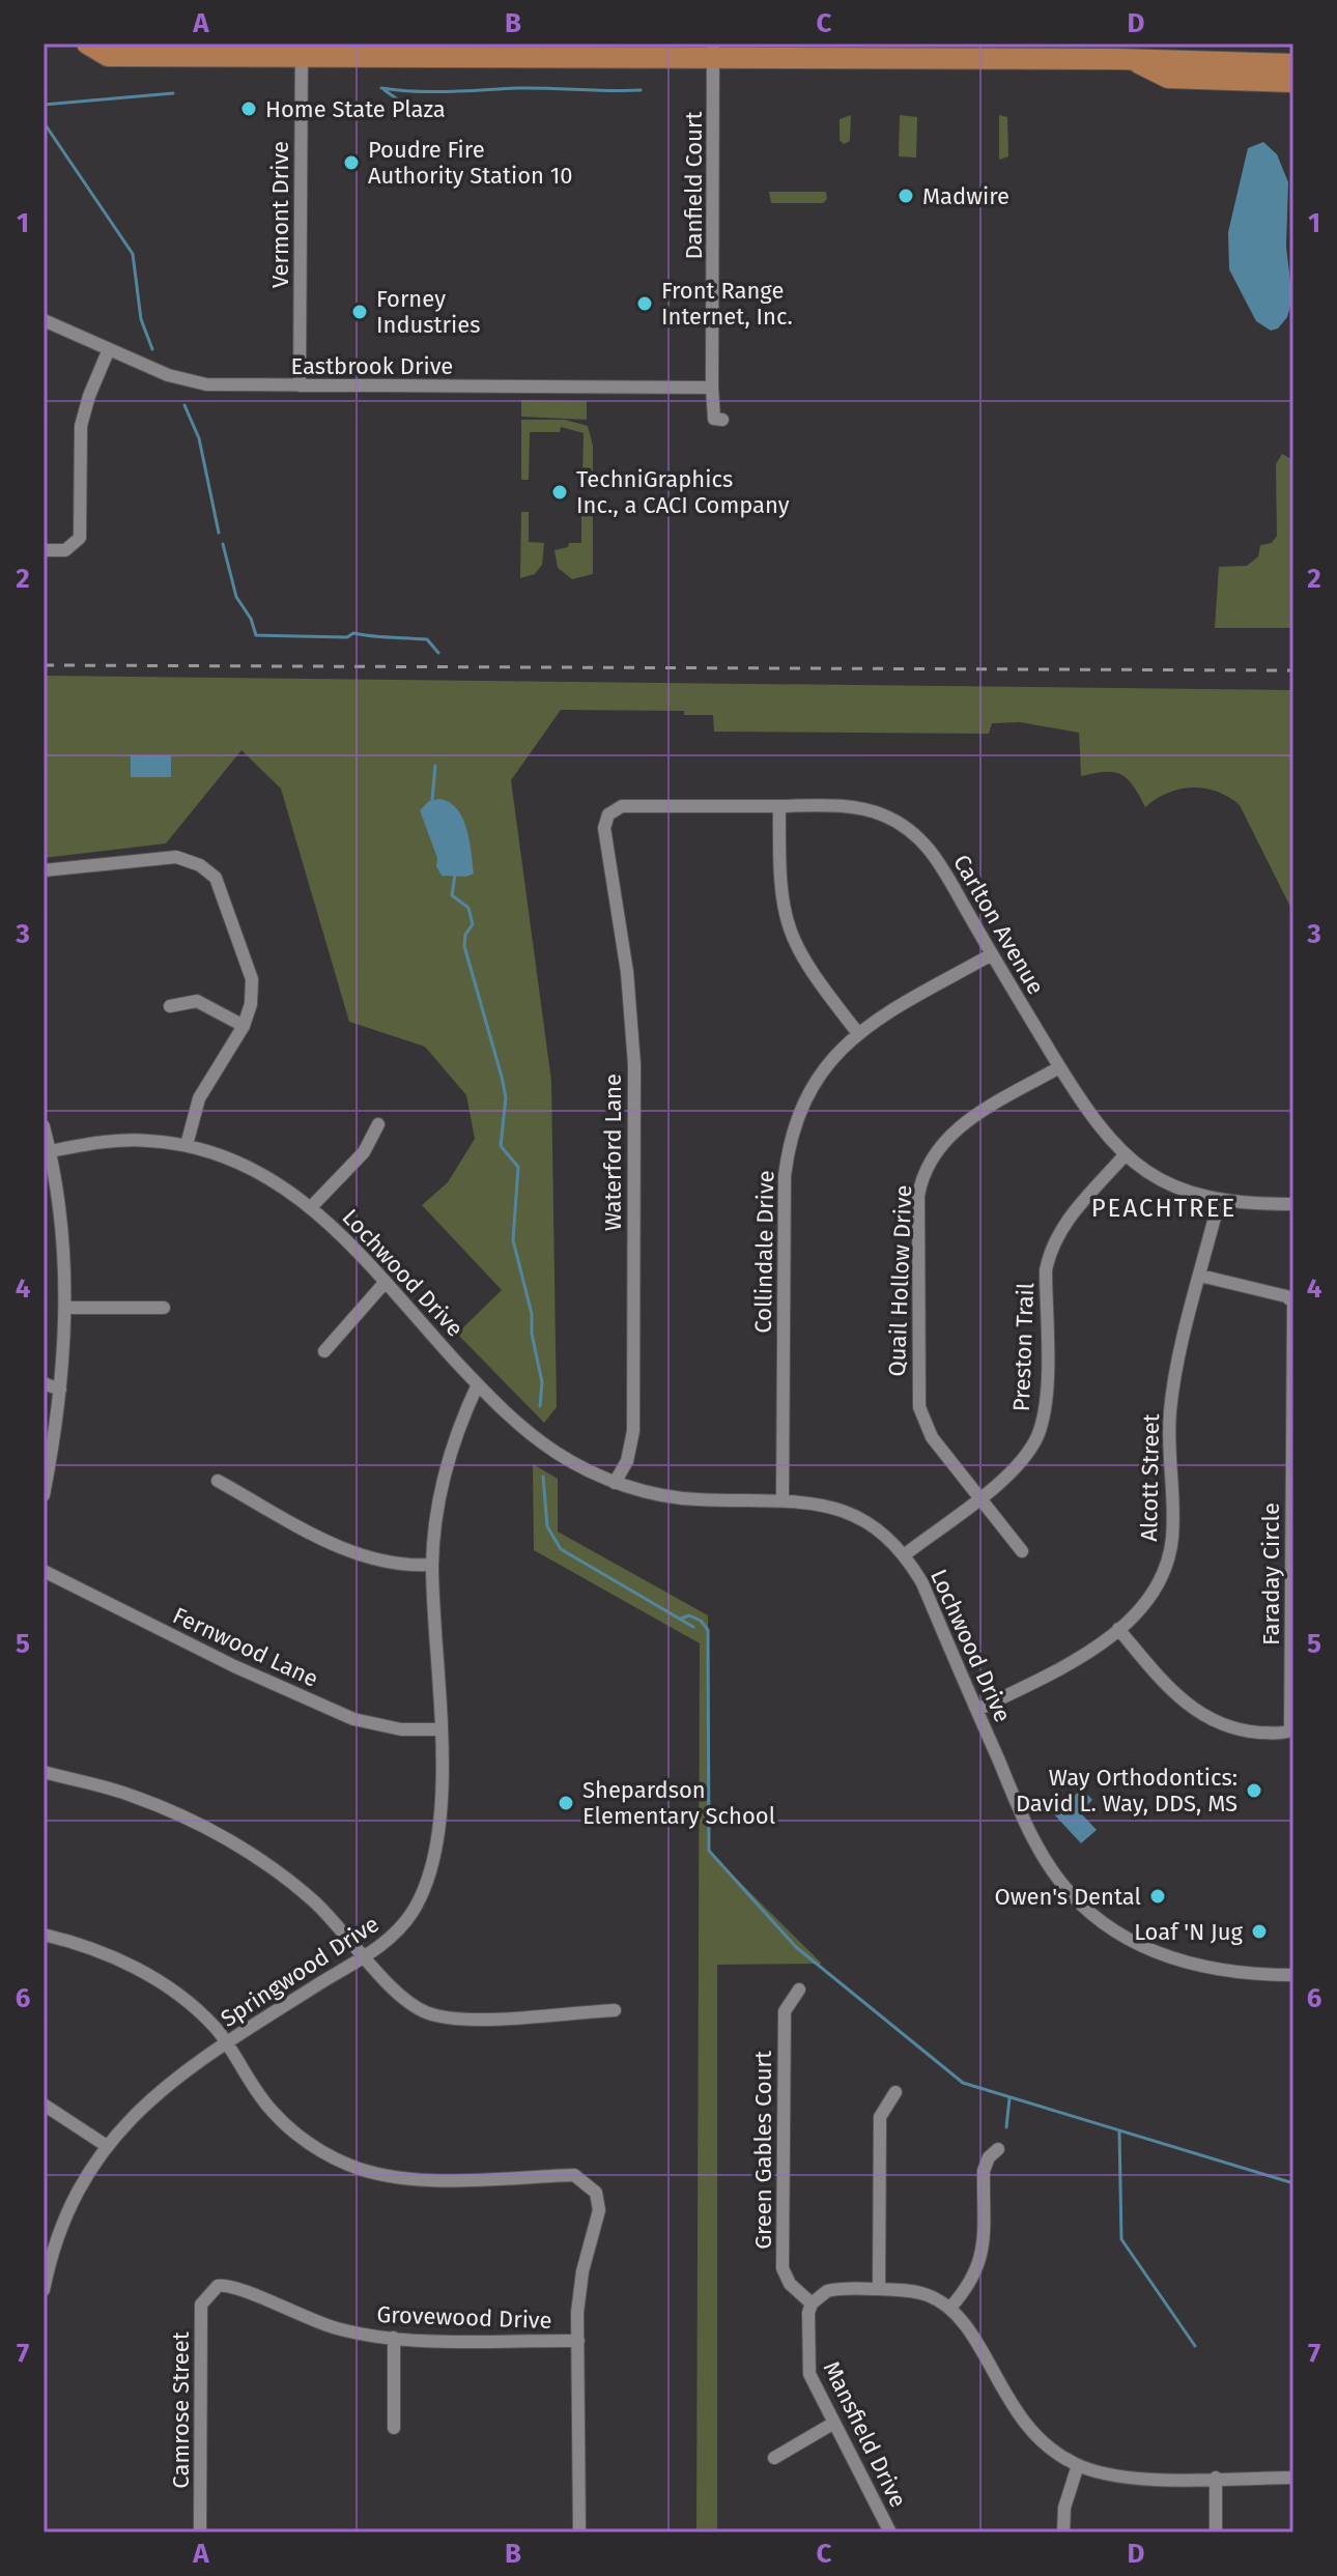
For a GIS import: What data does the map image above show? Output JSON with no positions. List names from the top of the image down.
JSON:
{
  "streets": {
    "street": [
      "Danfield Court",
      "Vermont Drive",
      "Eastbrook Drive",
      "Carlton Avenue",
      "Waterford Lane",
      "Collindale Drive",
      "Lochwood Drive",
      "Quail Hollow Drive",
      "Preston Trail",
      "Alcott Street",
      "Faraday Circle",
      "Fernwood Lane",
      "Springwood Drive",
      "Green Gables Court",
      "Grovewood Drive",
      "Camrose Street",
      "Mansfield Drive"
    ]
  },
  "crossings": [
    ["Danfield Court", "Eastbrook Drive"],
    ["Vermont Drive", "Eastbrook Drive"],
    ["Carlton Avenue", "Waterford Lane"],
    ["Carlton Avenue", "Collindale Drive"],
    ["Carlton Avenue", "Quail Hollow Drive"],
    ["Carlton Avenue", "Preston Trail"],
    ["Carlton Avenue", "Alcott Street"],
    ["Waterford Lane", "Lochwood Drive"],
    ["Collindale Drive", "Lochwood Drive"],
    ["Lochwood Drive", "Preston Trail"],
    ["Lochwood Drive", "Alcott Street"],
    ["Lochwood Drive", "Springwood Drive"],
    ["Quail Hollow Drive", "Preston Trail"],
    ["Alcott Street", "Faraday Circle"],
    ["Fernwood Lane", "Springwood Drive"],
    ["Green Gables Court", "Mansfield Drive"],
    ["Grovewood Drive", "Camrose Street"]
  ],
  "districts": ["PEACHTREE"],
  "places": [
    "Home State Plaza",
    "Poudre Fire Authority Station 10",
    "Madwire",
    "Front Range Internet, Inc.",
    "Forney Industries",
    "TechniGraphics Inc., a CACI Company",
    "Way Orthodontics: David L. Way, DDS, MS",
    "Shepardson Elementary School",
    "Owen's Dental",
    "Loaf 'N Jug"
  ],
  "grid": {
    "columns": [
      "A",
      "B",
      "C",
      "D"
    ],
    "rows": [
      "1",
      "2",
      "3",
      "4",
      "5",
      "6",
      "7"
    ]
  }
}
